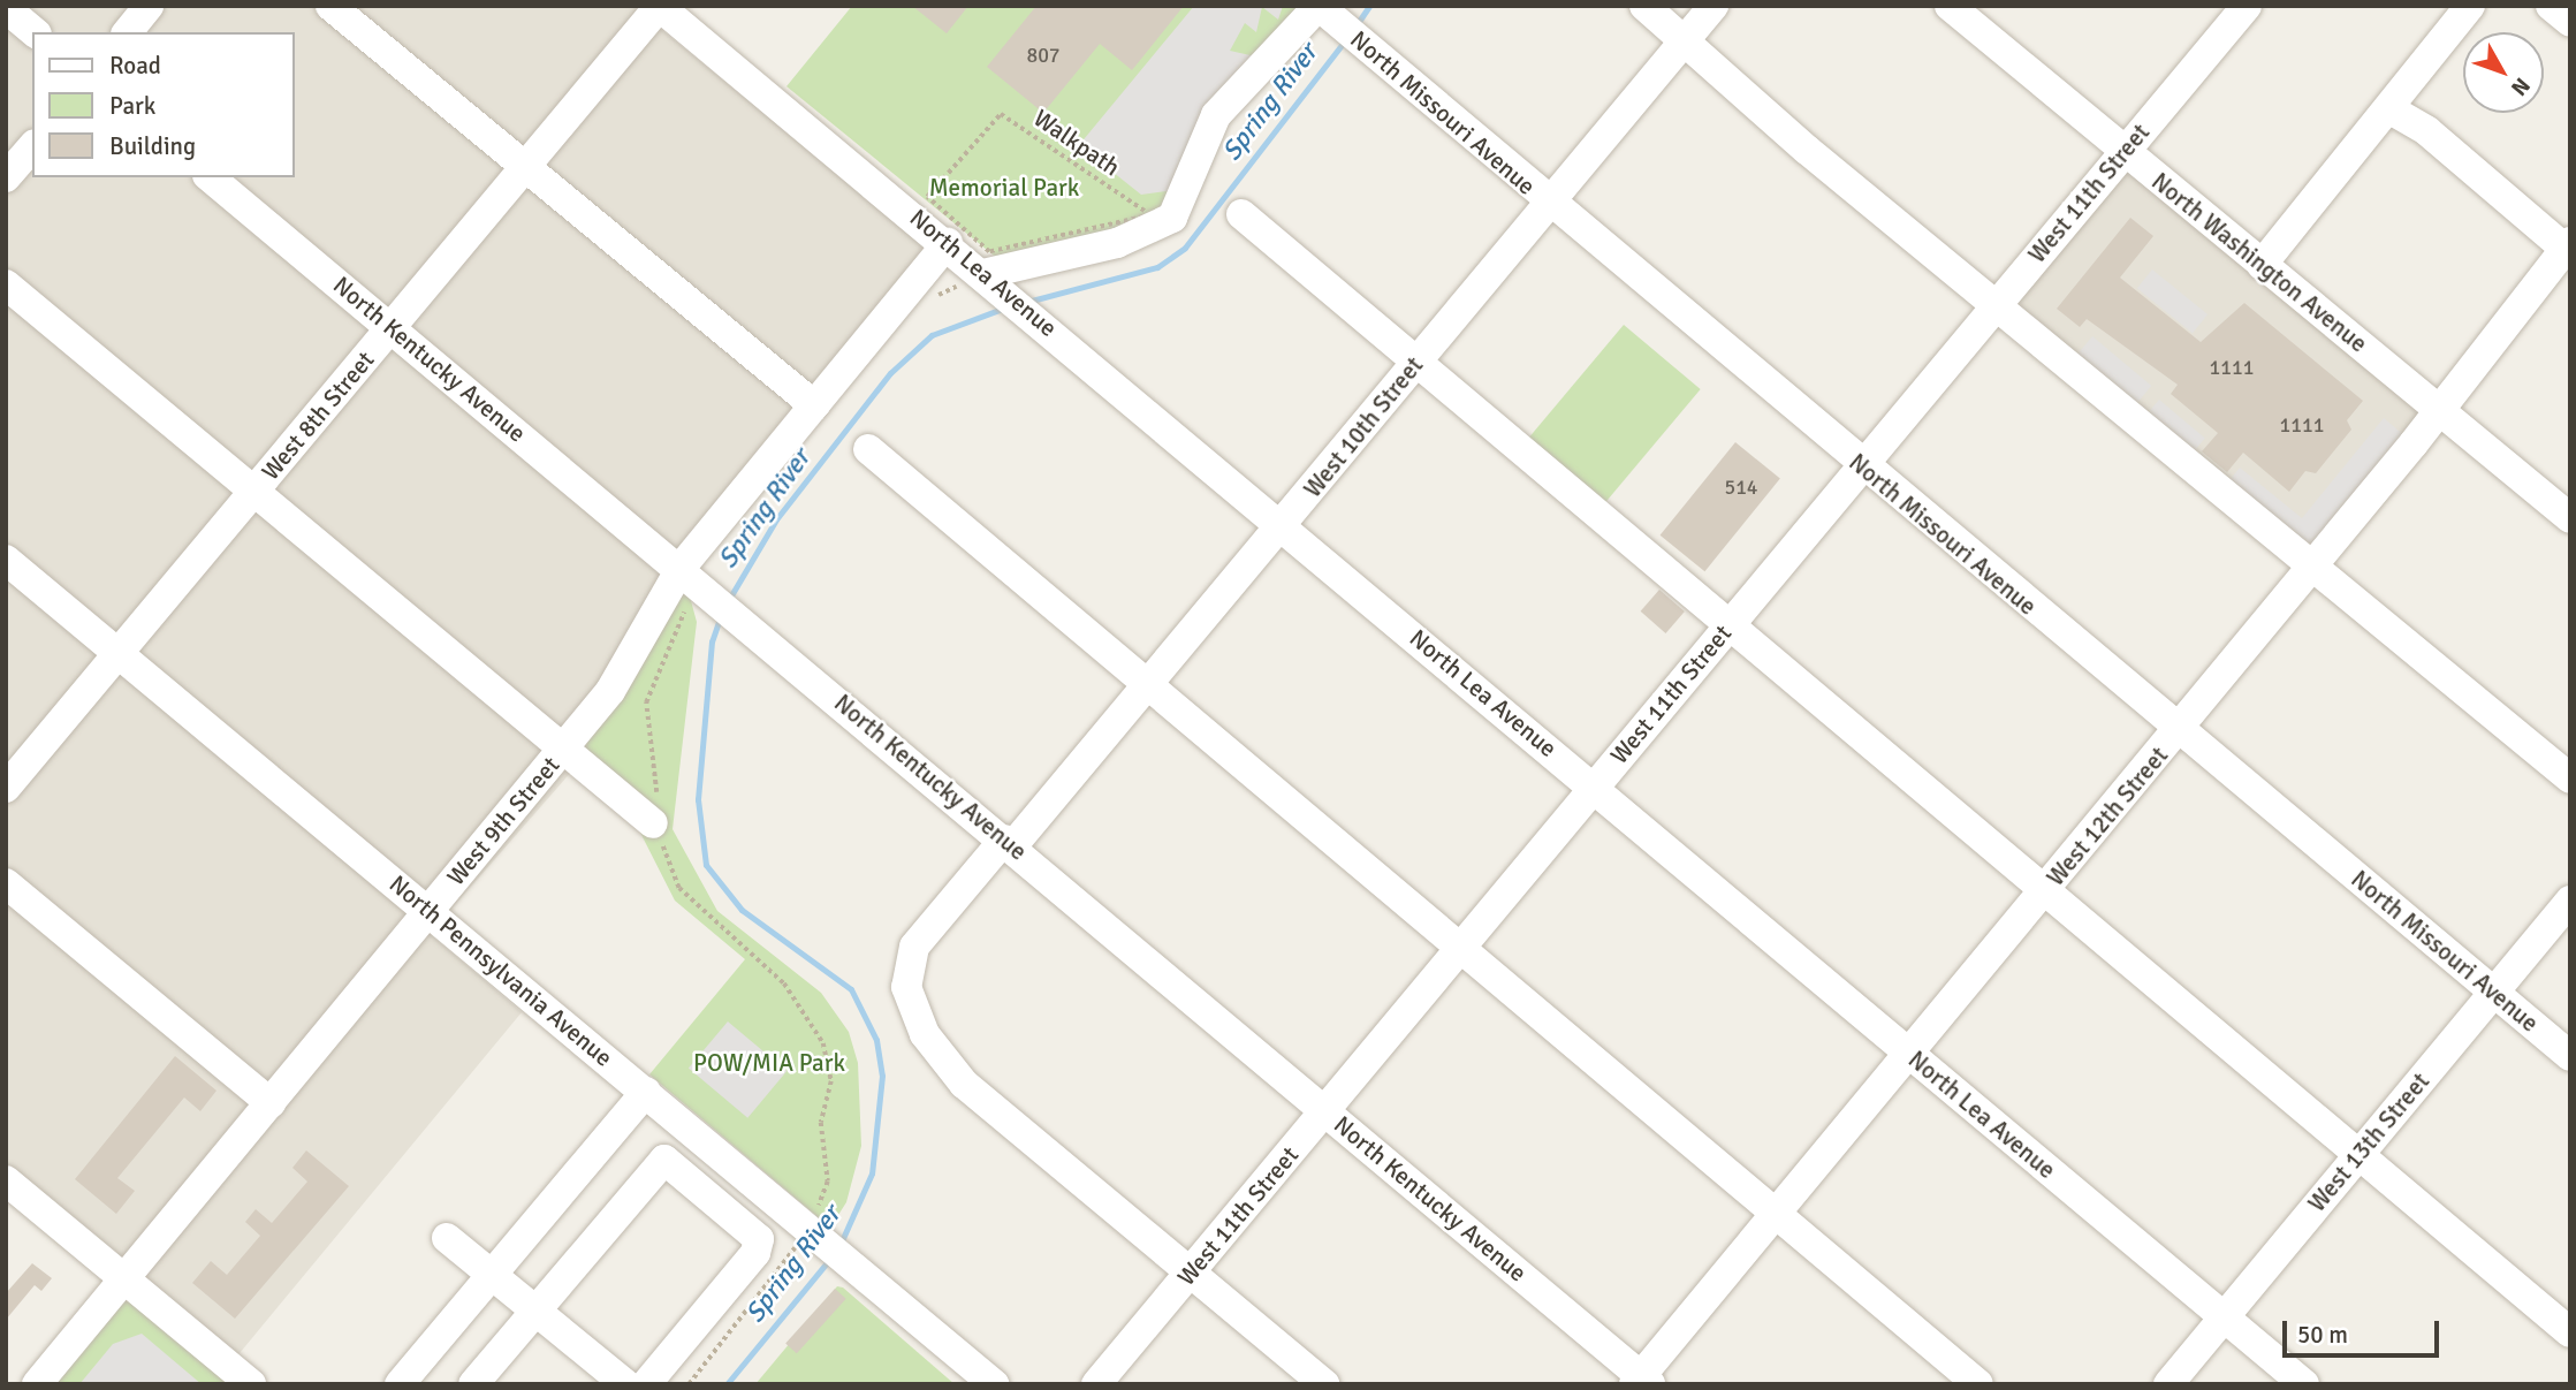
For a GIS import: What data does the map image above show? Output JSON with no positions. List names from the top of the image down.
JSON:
{
  "streets": {
    "street": [
      "North Missouri Avenue",
      "West 11th Street",
      "North Washington Avenue",
      "North Lea Avenue",
      "North Kentucky Avenue",
      "West 8th Street",
      "West 10th Street",
      "West 12th Street",
      "West 9th Street",
      "North Pennsylvania Avenue",
      "West 13th Street"
    ],
    "path": ["Walkpath"]
  },
  "crossings": [
    ["North Missouri Avenue", "West 11th Street"],
    ["North Missouri Avenue", "West 10th Street"],
    ["North Missouri Avenue", "West 12th Street"],
    ["North Missouri Avenue", "West 13th Street"],
    ["West 11th Street", "North Washington Avenue"],
    ["West 11th Street", "North Lea Avenue"],
    ["West 11th Street", "North Kentucky Avenue"],
    ["West 11th Street", "West 10th Street"],
    ["North Washington Avenue", "West 12th Street"],
    ["North Lea Avenue", "West 8th Street"],
    ["North Lea Avenue", "West 10th Street"],
    ["North Lea Avenue", "West 12th Street"],
    ["North Lea Avenue", "West 9th Street"],
    ["North Lea Avenue", "West 13th Street"],
    ["North Kentucky Avenue", "West 8th Street"],
    ["North Kentucky Avenue", "West 10th Street"],
    ["North Kentucky Avenue", "West 12th Street"],
    ["North Kentucky Avenue", "West 9th Street"],
    ["West 8th Street", "North Pennsylvania Avenue"],
    ["West 9th Street", "North Pennsylvania Avenue"]
  ],
  "water": ["Spring River"],
  "parks": ["Memorial Park", "POW/MIA Park"],
  "house_numbers": [
    "807",
    "1111",
    "1111",
    "514"
  ],
  "legend": ["Road", "Park", "Building"],
  "scale_bar": "50 m",
  "north": "bottom right"
}
